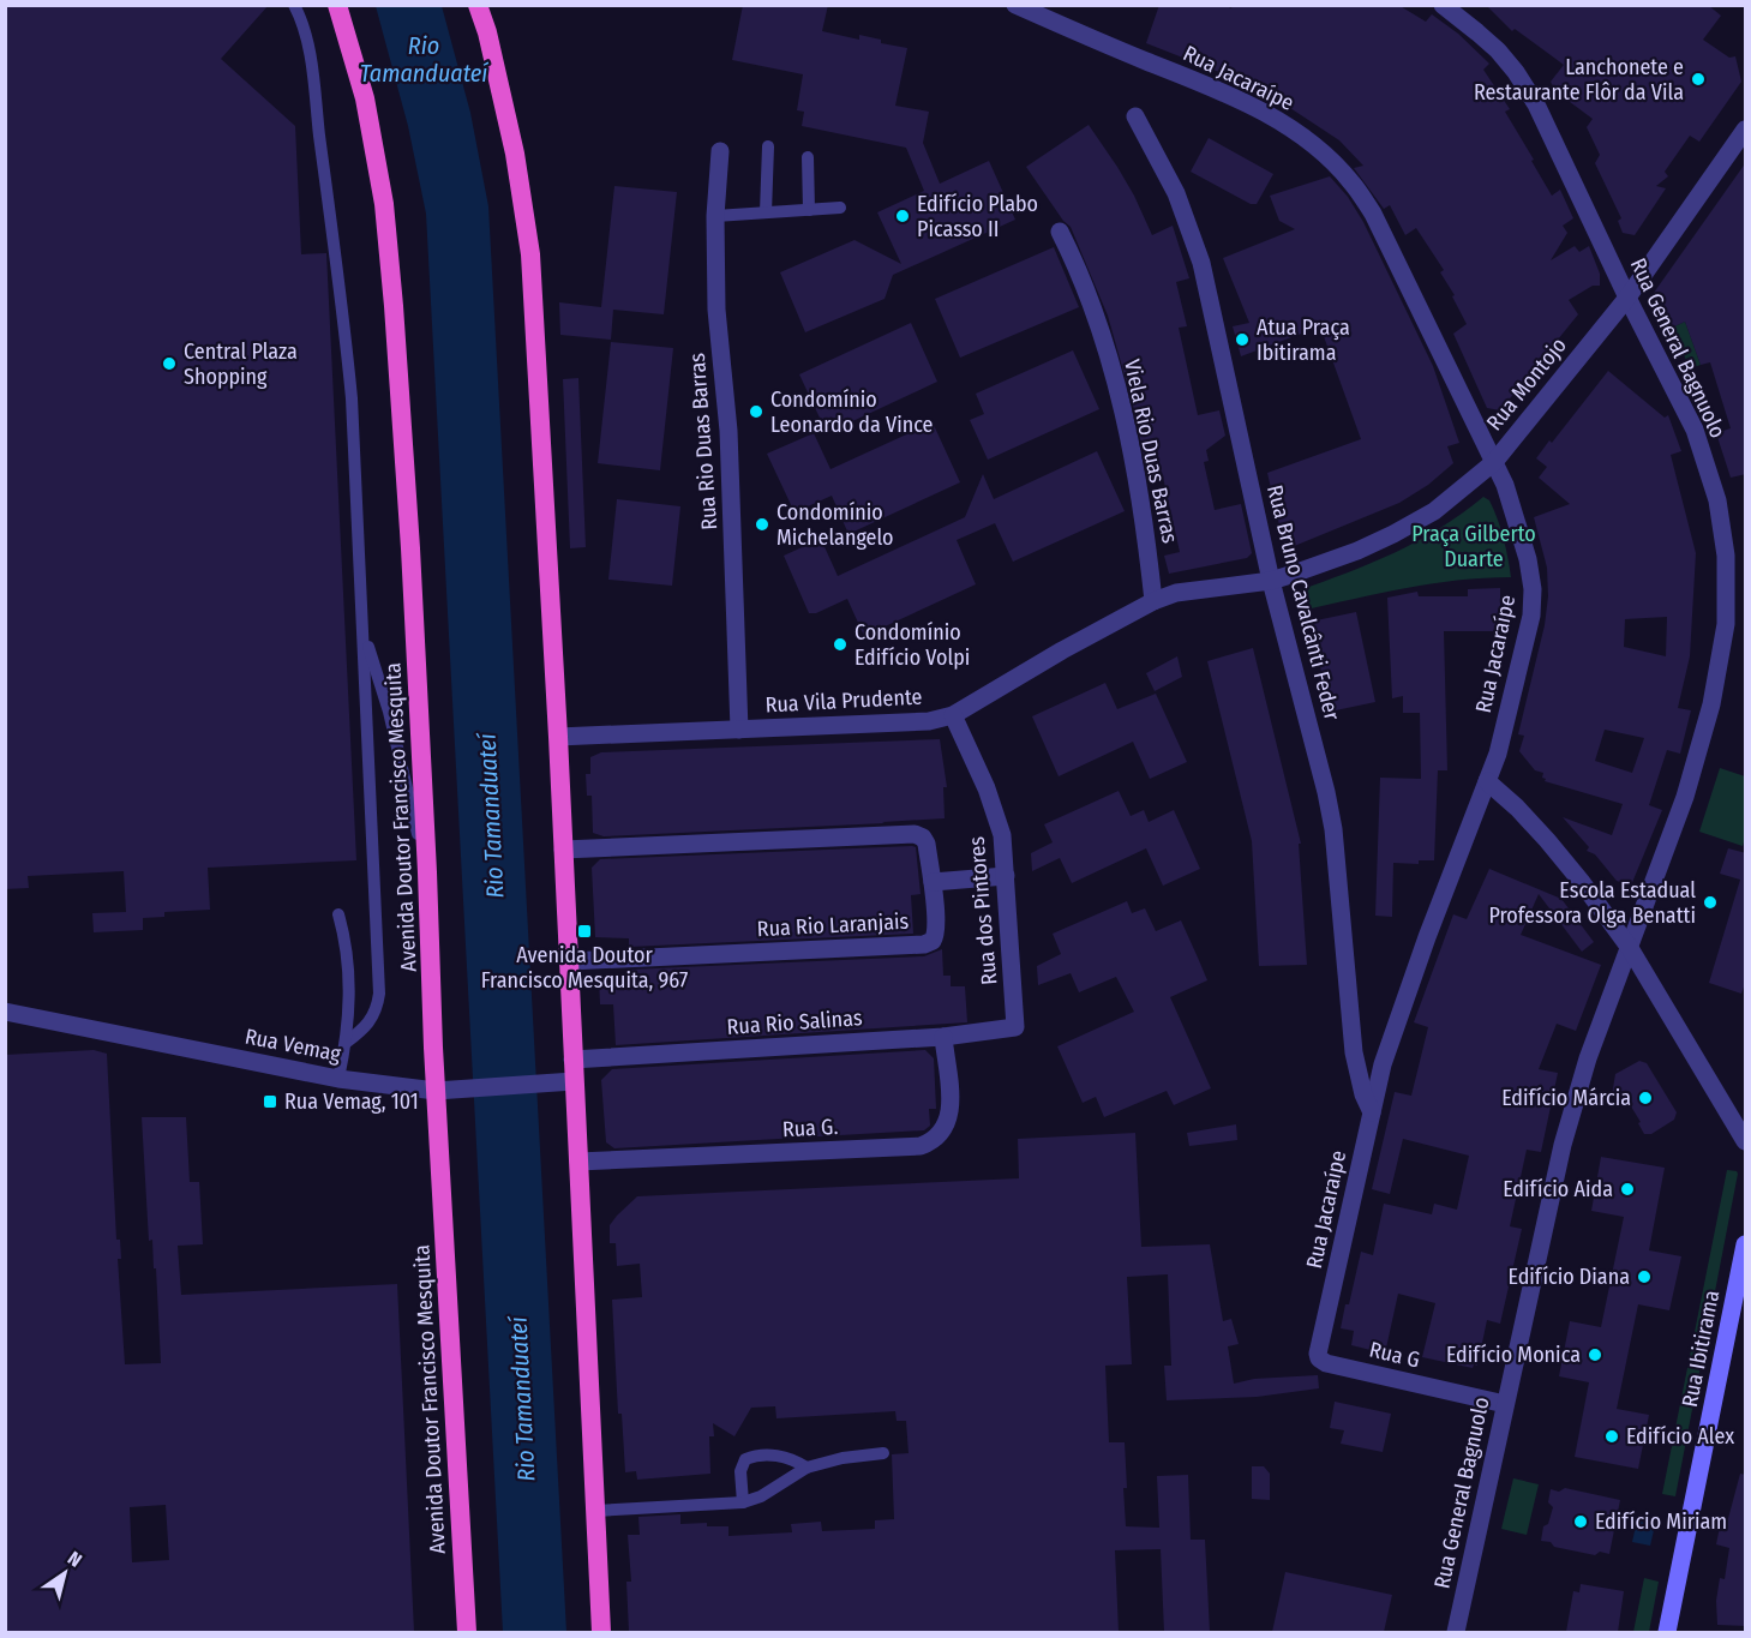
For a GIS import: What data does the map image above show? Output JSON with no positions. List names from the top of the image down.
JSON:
{
  "streets": {
    "highway": ["Avenida Doutor Francisco Mesquita"],
    "main road": ["Rua Ibitirama"],
    "street": [
      "Rua Jacaraípe",
      "Rua General Bagnuolo",
      "Rua Montojo",
      "Rua Rio Duas Barras",
      "Viela Rio Duas Barras",
      "Rua Bruno Cavalcânti Feder",
      "Rua Vila Prudente",
      "Rua dos Pintores",
      "Rua Rio Laranjais",
      "Rua Rio Salinas",
      "Rua Vemag",
      "Rua G.",
      "Rua G"
    ]
  },
  "crossings": [
    ["Rua Jacaraípe", "Rua Montojo"],
    ["Rua Jacaraípe", "Rua Bruno Cavalcânti Feder"],
    ["Rua Jacaraípe", "Rua G"],
    ["Rua General Bagnuolo", "Rua Montojo"],
    ["Rua General Bagnuolo", "Rua G"],
    ["Rua Montojo", "Rua Bruno Cavalcânti Feder"],
    ["Rua Montojo", "Rua Vila Prudente"],
    ["Rua Rio Duas Barras", "Rua Vila Prudente"],
    ["Viela Rio Duas Barras", "Rua Vila Prudente"],
    ["Rua Bruno Cavalcânti Feder", "Rua Vila Prudente"],
    ["Rua Vila Prudente", "Rua dos Pintores"],
    ["Avenida Doutor Francisco Mesquita", "Rua Vemag"],
    ["Rua dos Pintores", "Rua Rio Salinas"],
    ["Rua Rio Salinas", "Rua G."]
  ],
  "water": ["Rio Tamanduateí"],
  "parks": ["Praça Gilberto Duarte"],
  "places": {
    "other": [
      "Lanchonete e Restaurante Flôr da Vila",
      "Edifício Plabo Picasso II",
      "Atua Praça Ibitirama",
      "Central Plaza Shopping",
      "Condomínio Leonardo da Vince",
      "Condomínio Michelangelo",
      "Condomínio Edifício Volpi",
      "Escola Estadual Professora Olga Benatti",
      "Edifício Márcia",
      "Edifício Aida",
      "Edifício Diana",
      "Edifício Monica",
      "Edifício Alex",
      "Edifício Miriam"
    ],
    "transit": ["Avenida Doutor Francisco Mesquita, 967", "Rua Vemag, 101"]
  },
  "north": "top right"
}
